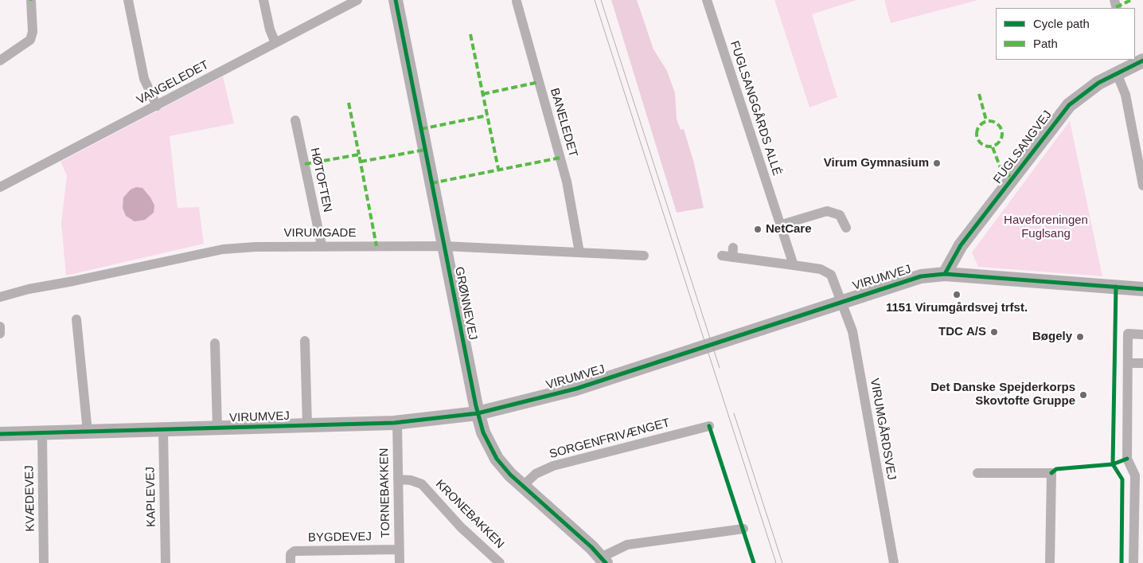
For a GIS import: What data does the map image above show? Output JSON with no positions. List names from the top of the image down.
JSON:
{
  "streets": {
    "street": [
      "VANGELEDET",
      "FUGLSANGGÅRDS ALLÉ",
      "BANELEDET",
      "FUGLSANGVEJ",
      "HØTOFTEN",
      "VIRUMGADE",
      "VIRUMVEJ",
      "GRØNNEVEJ",
      "VIRUMGÅRDSVEJ",
      "SORGENFRIVÆNGET",
      "TORNEBAKKEN",
      "KAPLEVEJ",
      "KVÆDEVEJ",
      "KRONEBAKKEN",
      "BYGDEVEJ"
    ]
  },
  "crossings": [
    ["BANELEDET", "VIRUMGADE"],
    ["FUGLSANGVEJ", "VIRUMVEJ"],
    ["HØTOFTEN", "VIRUMGADE"],
    ["VIRUMGADE", "GRØNNEVEJ"],
    ["VIRUMVEJ", "GRØNNEVEJ"],
    ["VIRUMVEJ", "VIRUMGÅRDSVEJ"],
    ["VIRUMVEJ", "TORNEBAKKEN"],
    ["VIRUMVEJ", "KAPLEVEJ"],
    ["VIRUMVEJ", "KVÆDEVEJ"],
    ["GRØNNEVEJ", "SORGENFRIVÆNGET"],
    ["TORNEBAKKEN", "KRONEBAKKEN"],
    ["TORNEBAKKEN", "BYGDEVEJ"]
  ],
  "parks": ["Haveforeningen Fuglsang"],
  "places": [
    "Virum Gymnasium",
    "NetCare",
    "1151 Virumgårdsvej trfst.",
    "TDC A/S",
    "Bøgely",
    "Det Danske Spejderkorps Skovtofte Gruppe"
  ],
  "legend": ["Cycle path", "Path"]
}
